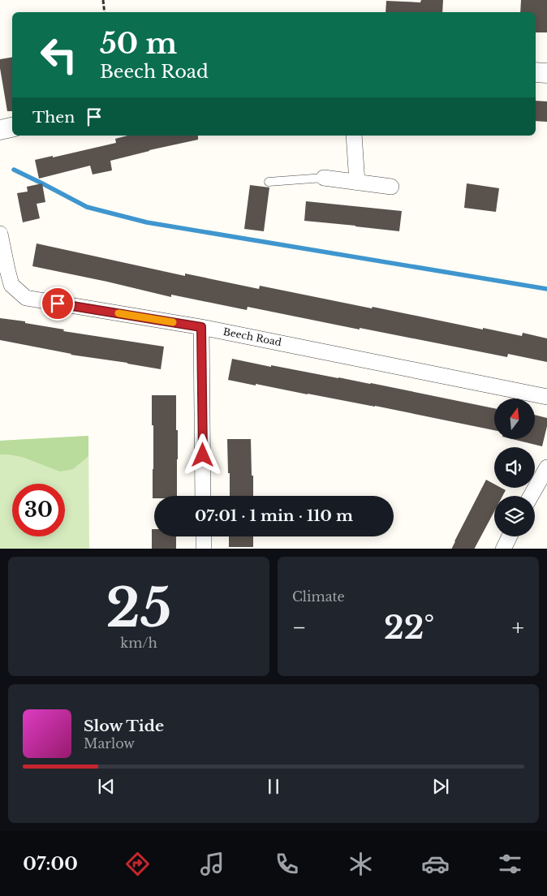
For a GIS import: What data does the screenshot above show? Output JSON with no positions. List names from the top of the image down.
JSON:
{
  "streets": {
    "street": ["Beech Road"]
  },
  "north": "top",
  "page": {
    "turn": ["50 m", "Beech Road"],
    "then": "Then",
    "limit": "30",
    "trip": "07:01 · 1 min · 110 m",
    "tile": [
      ["25", "km/h"],
      "Climate"
    ],
    "heat": ["−", "22°", "+"],
    "song": ["Slow Tide", "Marlow"],
    "tabs": "07:00"
  }
}
